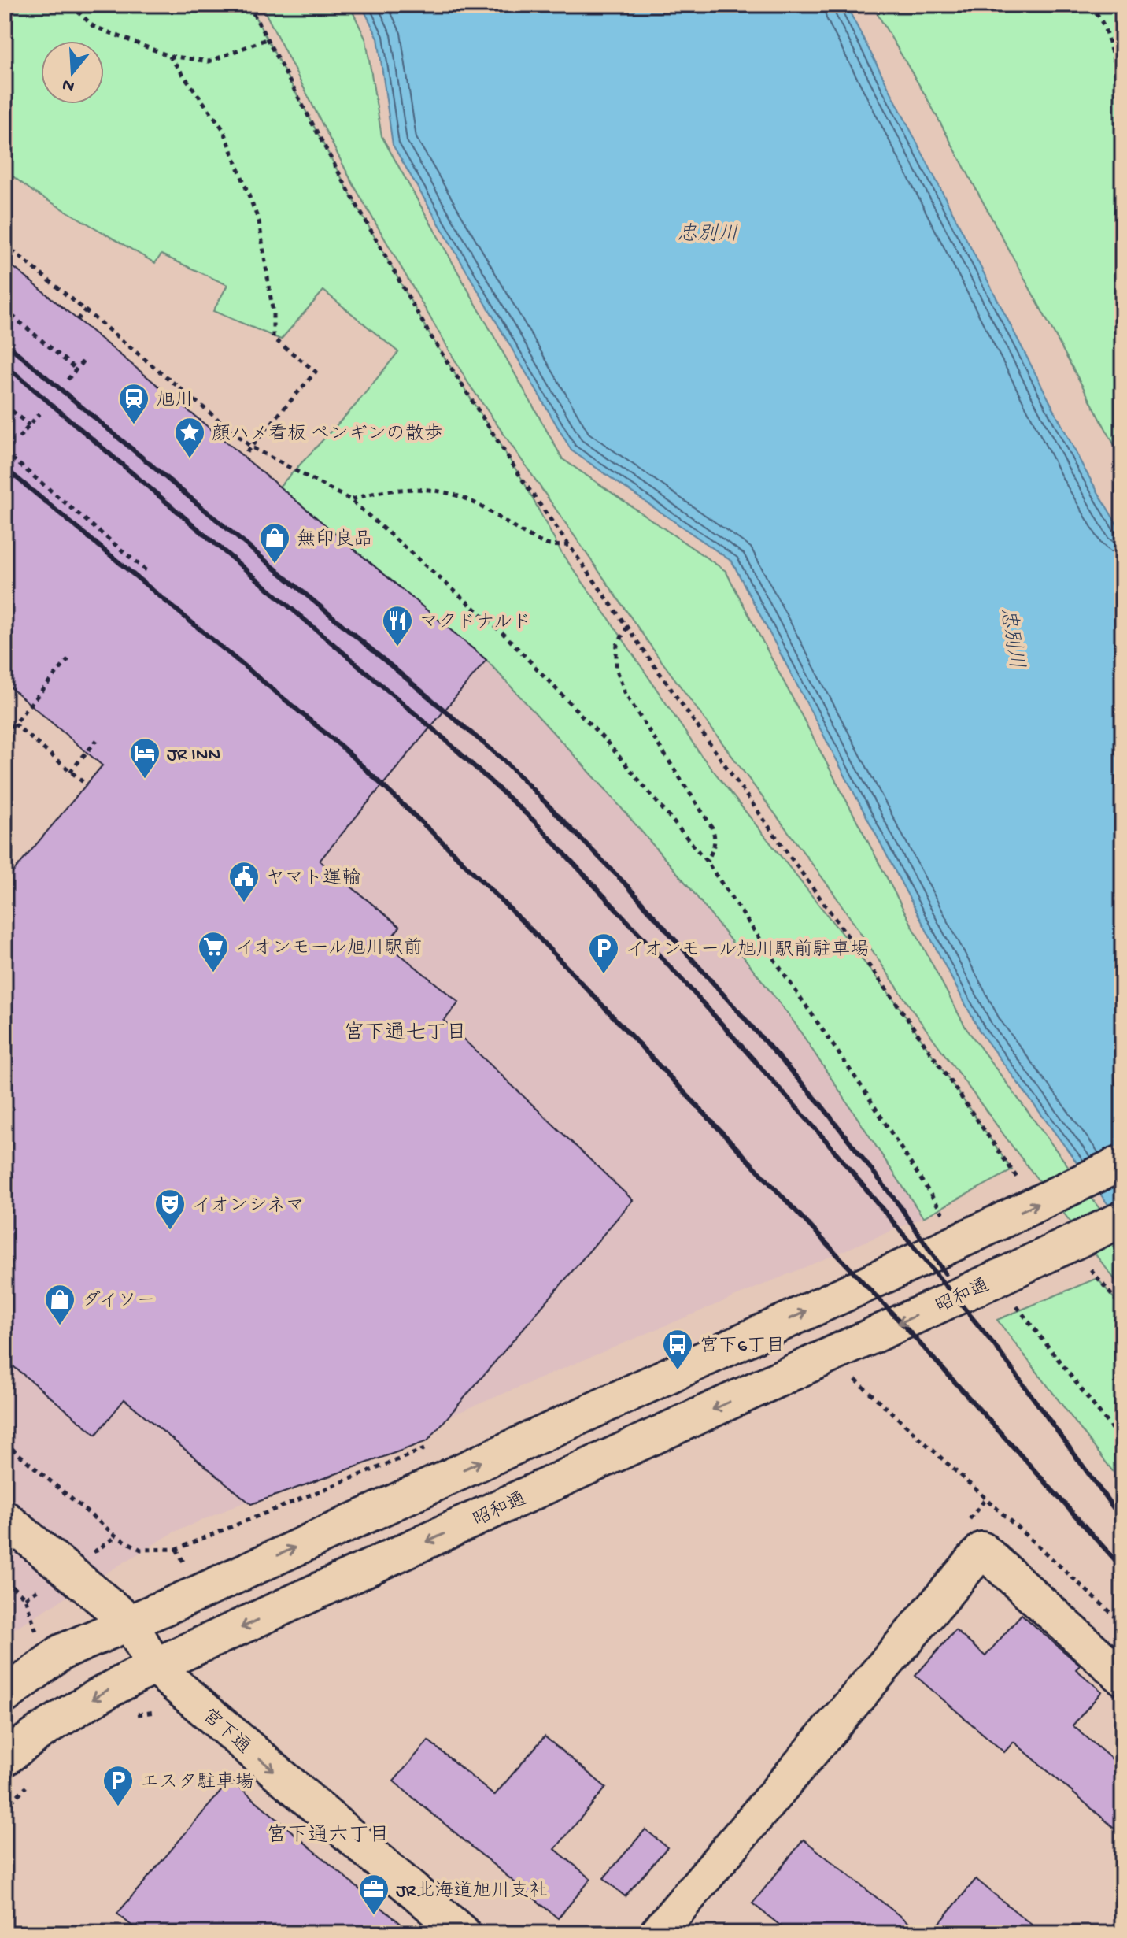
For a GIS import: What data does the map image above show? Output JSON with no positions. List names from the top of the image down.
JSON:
{
  "streets": {
    "street": ["昭和通", "宮下通"]
  },
  "crossings": [
    ["昭和通", "宮下通"]
  ],
  "one_way": ["宮下通"],
  "districts": ["宮下通七丁目", "宮下通六丁目"],
  "water": ["忠別川"],
  "places": {
    "station": ["旭川"],
    "place": ["顔ハメ看板 ペンギンの散歩"],
    "shop": ["無印良品", "ダイソー"],
    "restaurant": ["マクドナルド"],
    "hotel": ["JR INN"],
    "public building": ["ヤマト運輸"],
    "supermarket": ["イオンモール旭川駅前"],
    "parking": ["イオンモール旭川駅前駐車場", "エスタ駐車場"],
    "theatre": ["イオンシネマ"],
    "bus stop": ["宮下6丁目"],
    "office": ["JR北海道旭川支社"]
  },
  "north": "bottom"
}
